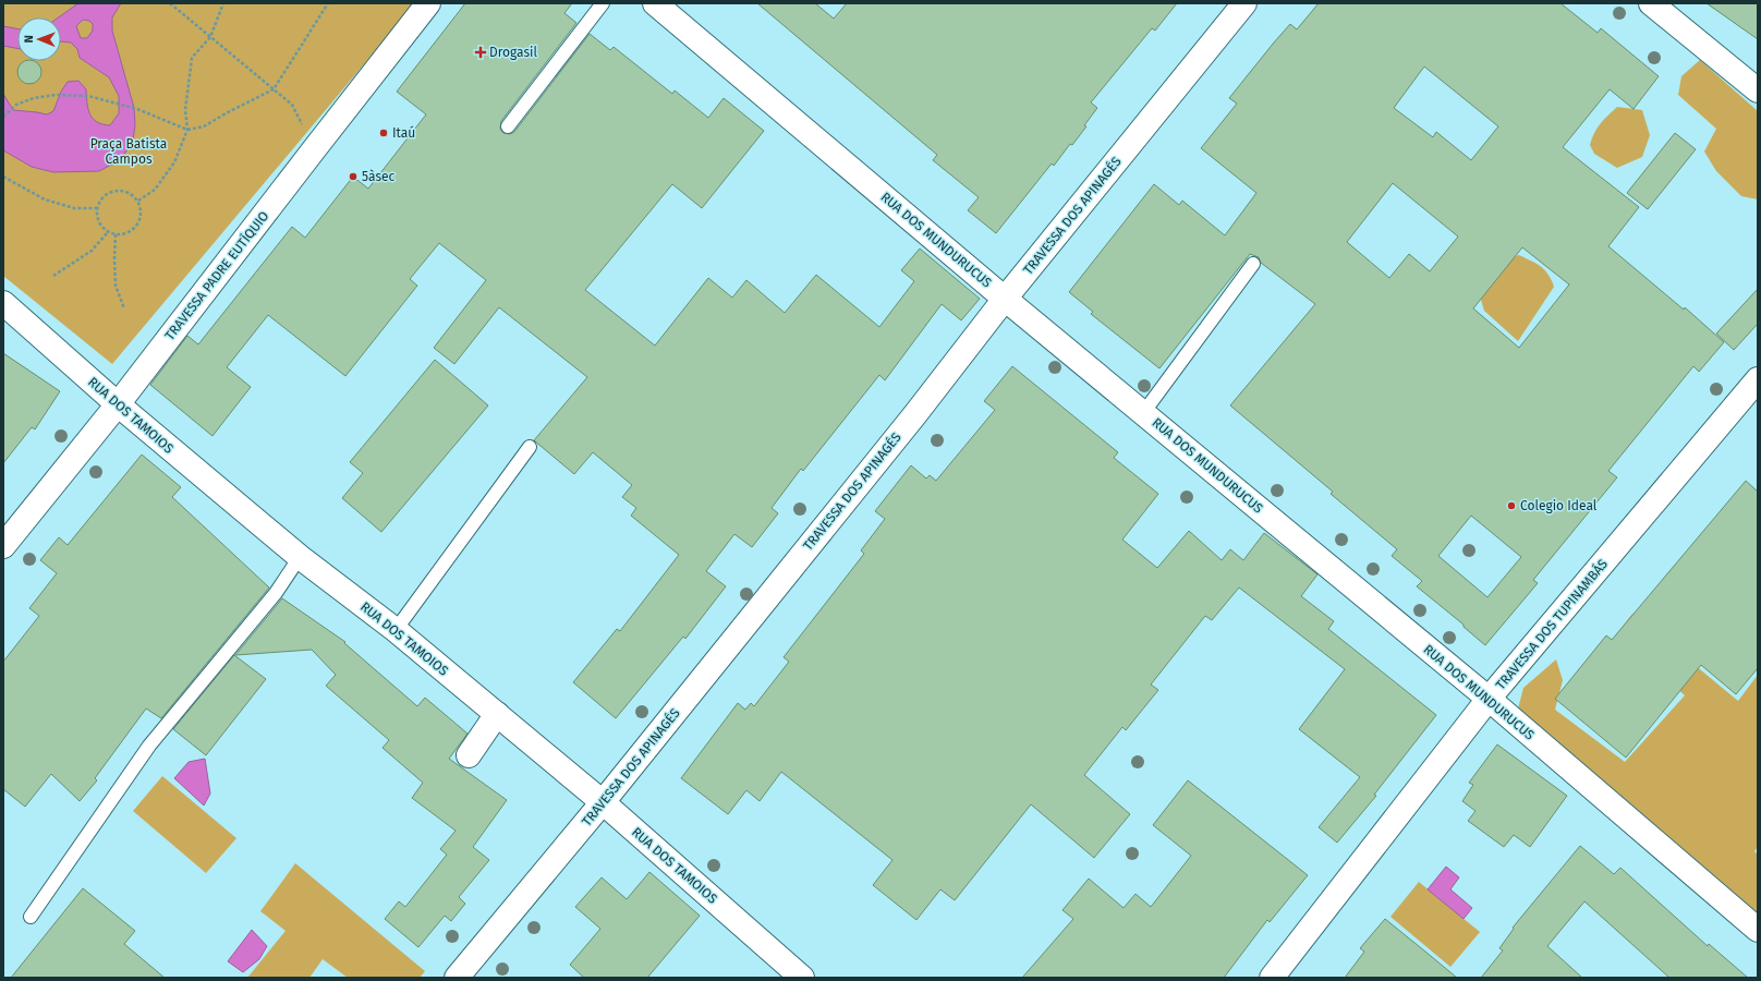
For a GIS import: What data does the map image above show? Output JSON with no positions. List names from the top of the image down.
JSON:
{
  "streets": {
    "street": [
      "TRAVESSA DOS APINAGÉS",
      "RUA DOS MUNDURUCUS",
      "TRAVESSA PADRE EUTÍQUIO",
      "RUA DOS TAMOIOS",
      "TRAVESSA DOS TUPINAMBÁS"
    ]
  },
  "crossings": [
    ["TRAVESSA DOS APINAGÉS", "RUA DOS MUNDURUCUS"],
    ["TRAVESSA DOS APINAGÉS", "RUA DOS TAMOIOS"],
    ["RUA DOS MUNDURUCUS", "TRAVESSA DOS TUPINAMBÁS"],
    ["TRAVESSA PADRE EUTÍQUIO", "RUA DOS TAMOIOS"]
  ],
  "parks": ["Praça Batista Campos"],
  "places": {
    "health": ["Drogasil"],
    "other": ["Itaú", "5àsec", "Colegio Ideal"]
  },
  "north": "left"
}
